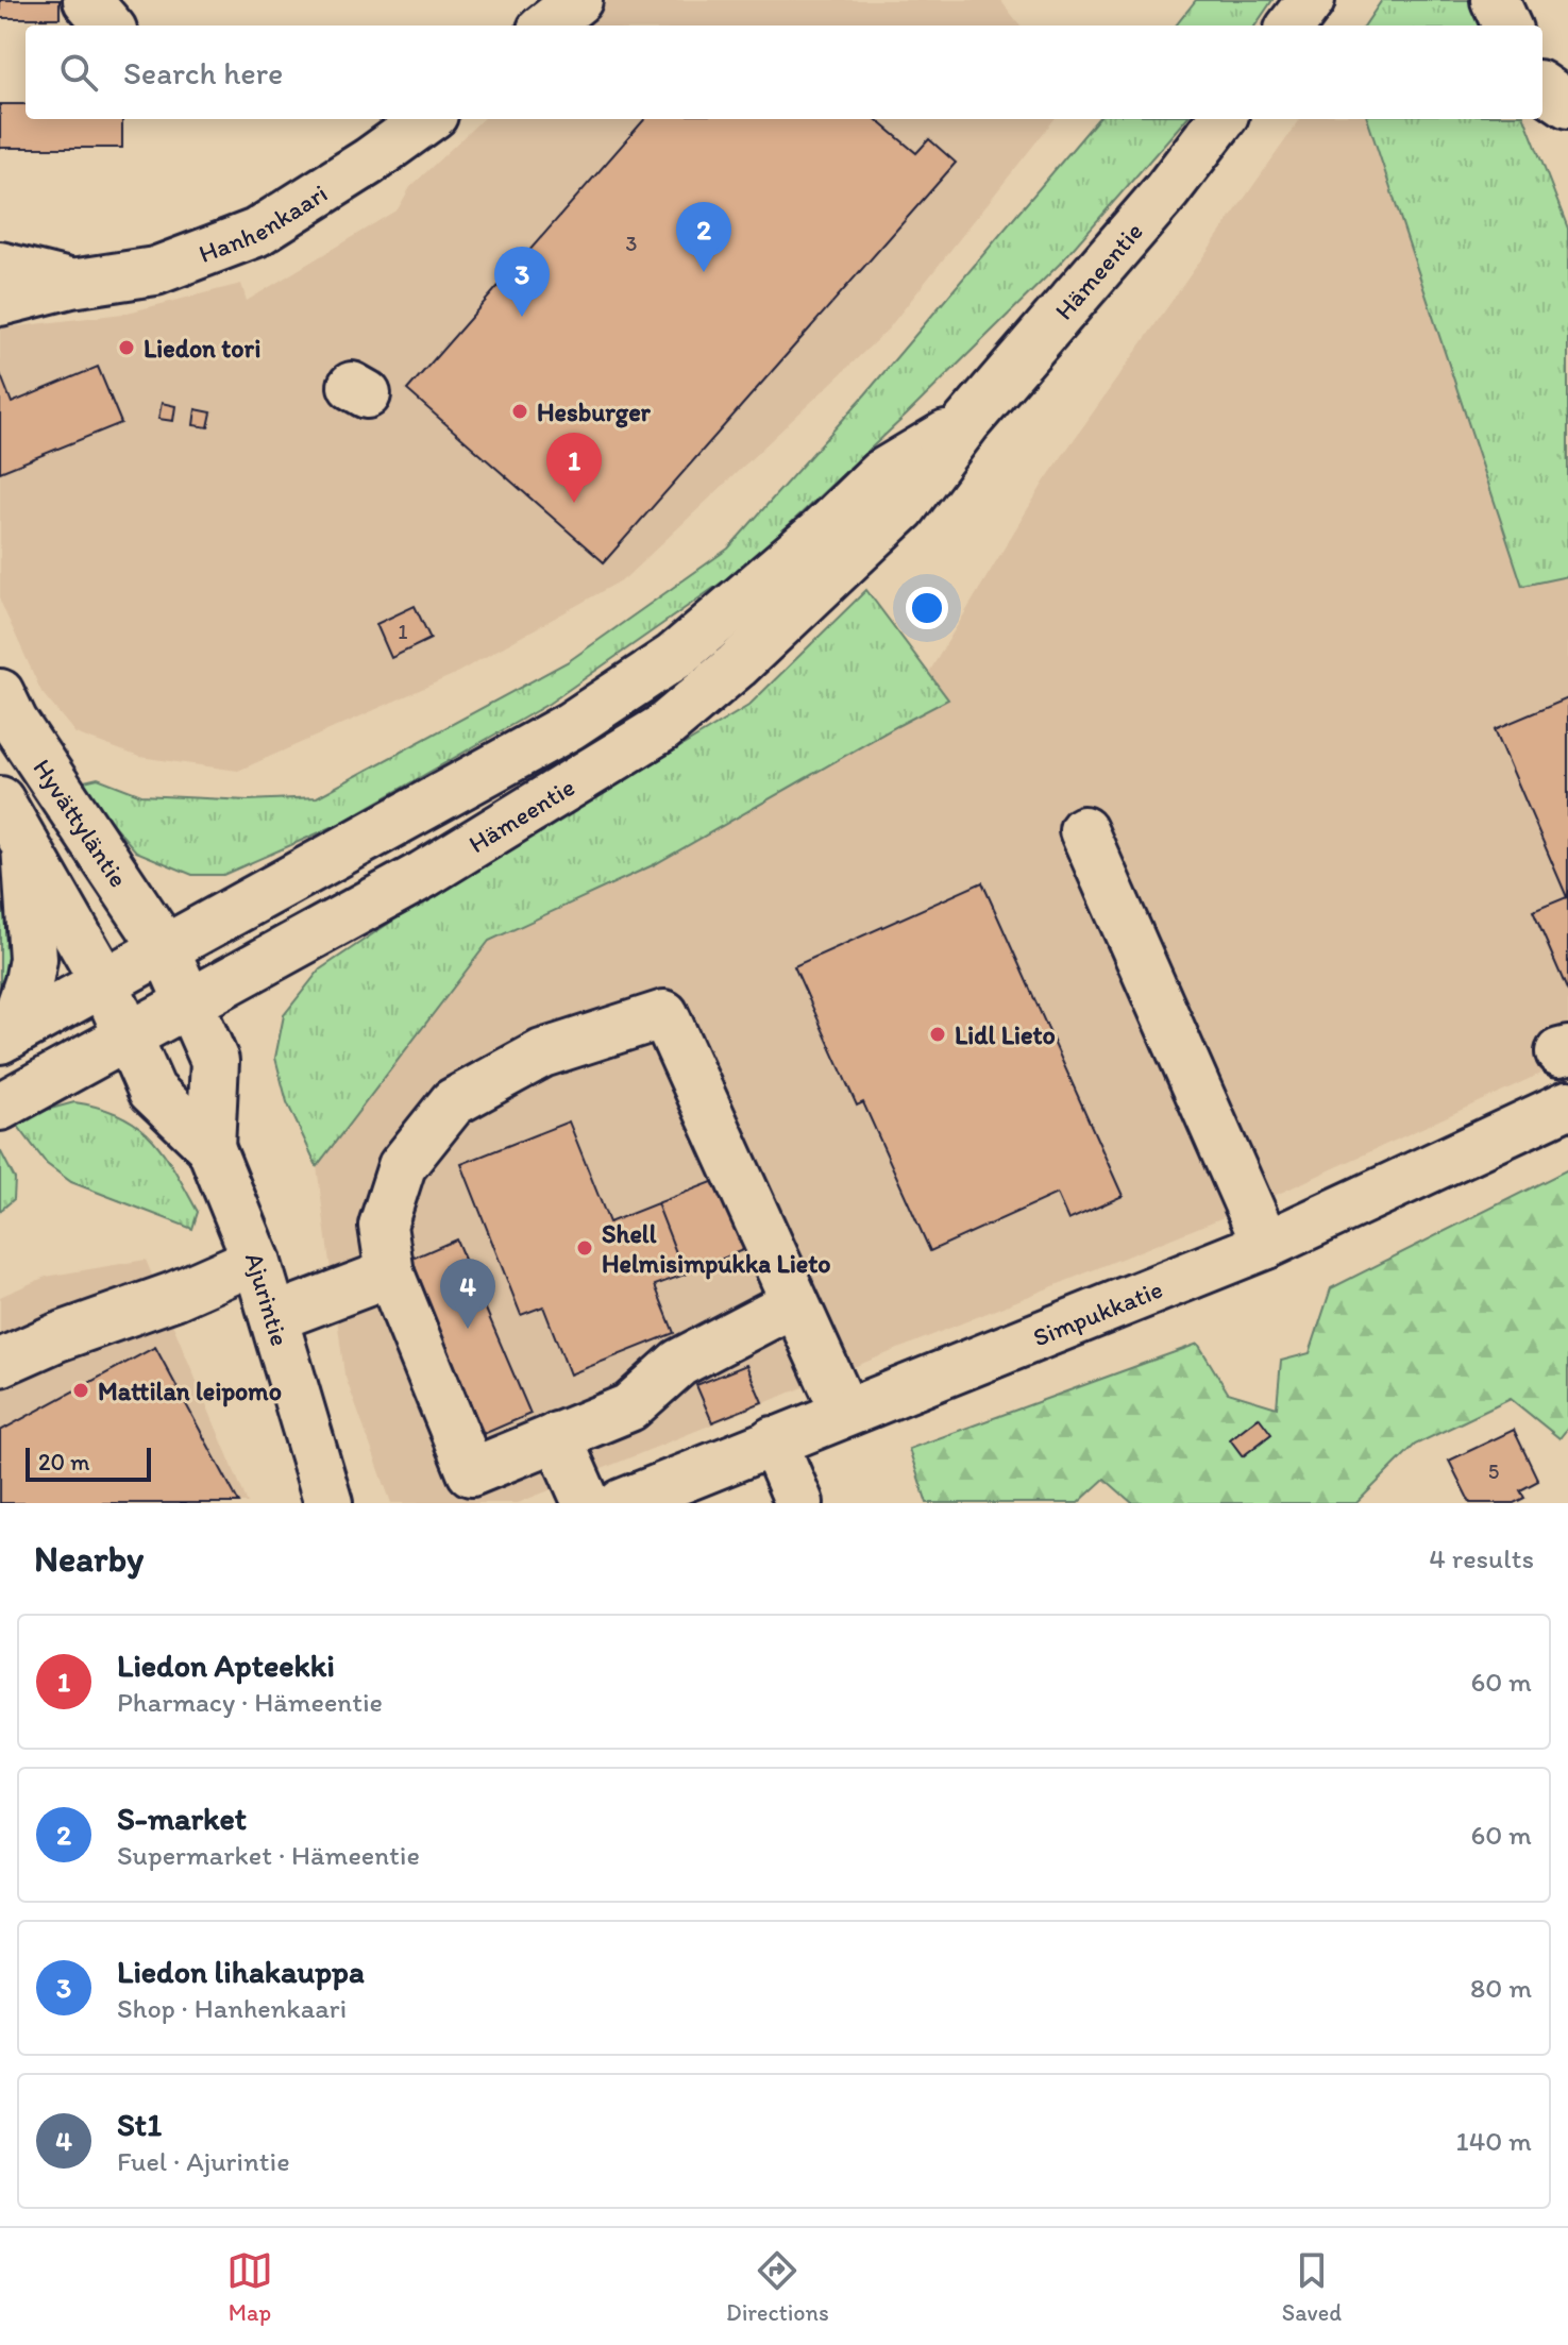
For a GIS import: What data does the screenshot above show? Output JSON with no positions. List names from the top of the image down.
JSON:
{
  "streets": {
    "main road": [
      "Hanhenkaari",
      "Hämeentie",
      "Hyvättyläntie",
      "Ajurintie",
      "Simpukkatie"
    ]
  },
  "crossings": [
    ["Hämeentie", "Hyvättyläntie"],
    ["Hämeentie", "Ajurintie"],
    ["Hyvättyläntie", "Ajurintie"]
  ],
  "places": [
    "Liedon tori",
    "Hesburger",
    "Lidl Lieto",
    "Shell Helmisimpukka Lieto",
    "Mattilan leipomo"
  ],
  "house_numbers": ["3", "1", "5"],
  "scale_bar": "20 m",
  "page": {
    "search": "Search here",
    "pins": [
      "2",
      "3",
      "1",
      "4"
    ],
    "scale": "20 m",
    "heading": ["Nearby", "4 results"],
    "list": [
      {
        "mark": "1",
        "name": "Liedon Apteekki",
        "note": "Pharmacy · Hämeentie",
        "value": "60 m"
      },
      {
        "mark": "2",
        "name": "S-market",
        "note": "Supermarket · Hämeentie",
        "value": "60 m"
      },
      {
        "mark": "3",
        "name": "Liedon lihakauppa",
        "note": "Shop · Hanhenkaari",
        "value": "80 m"
      },
      {
        "mark": "4",
        "name": "St1",
        "note": "Fuel · Ajurintie",
        "value": "140 m"
      }
    ],
    "nav": ["Map", "Directions", "Saved"]
  }
}
